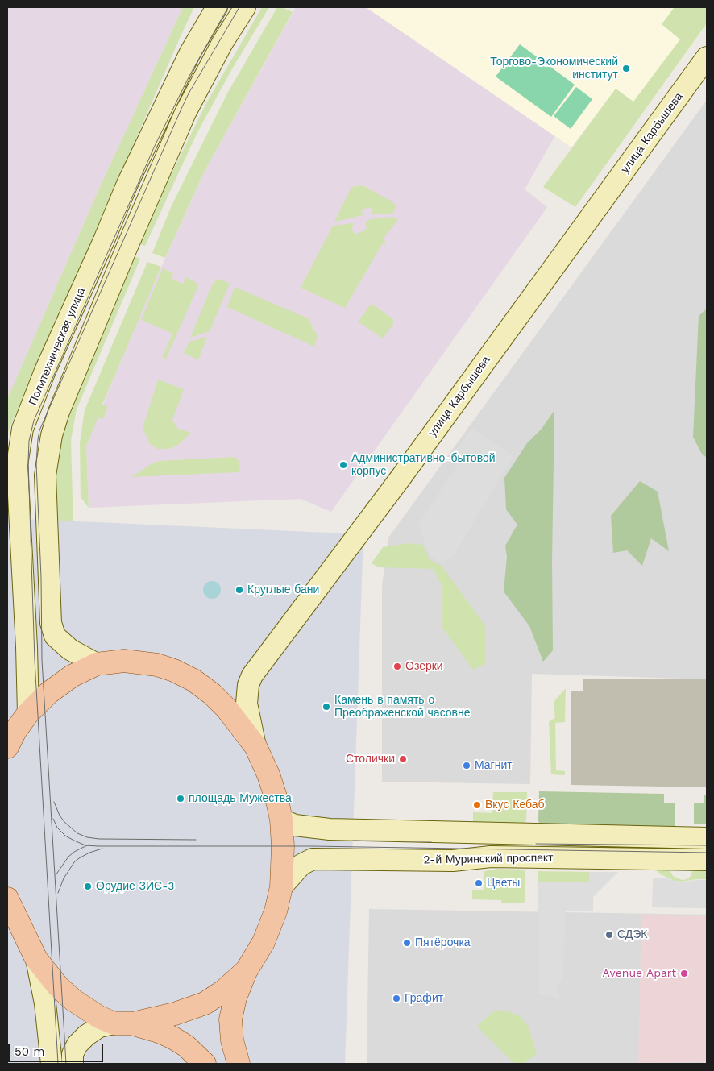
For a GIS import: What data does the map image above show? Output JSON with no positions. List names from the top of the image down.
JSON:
{
  "streets": {
    "main road": ["улица Карбышева", "Политехническая улица", "2-й Муринский проспект"]
  },
  "places": [
    "Торгово-Экономический институт",
    "Административно-бытовой корпус",
    "Круглые бани",
    "Озерки",
    "Камень в память о Преображенской часовне",
    "Столички",
    "Магнит",
    "площадь Мужества",
    "Вкус Кебаб",
    "Цветы",
    "Орудие ЗИС-3",
    "СДЭК",
    "Пятёрочка",
    "Avenue Apart",
    "Графит"
  ],
  "scale_bar": "50 m"
}
